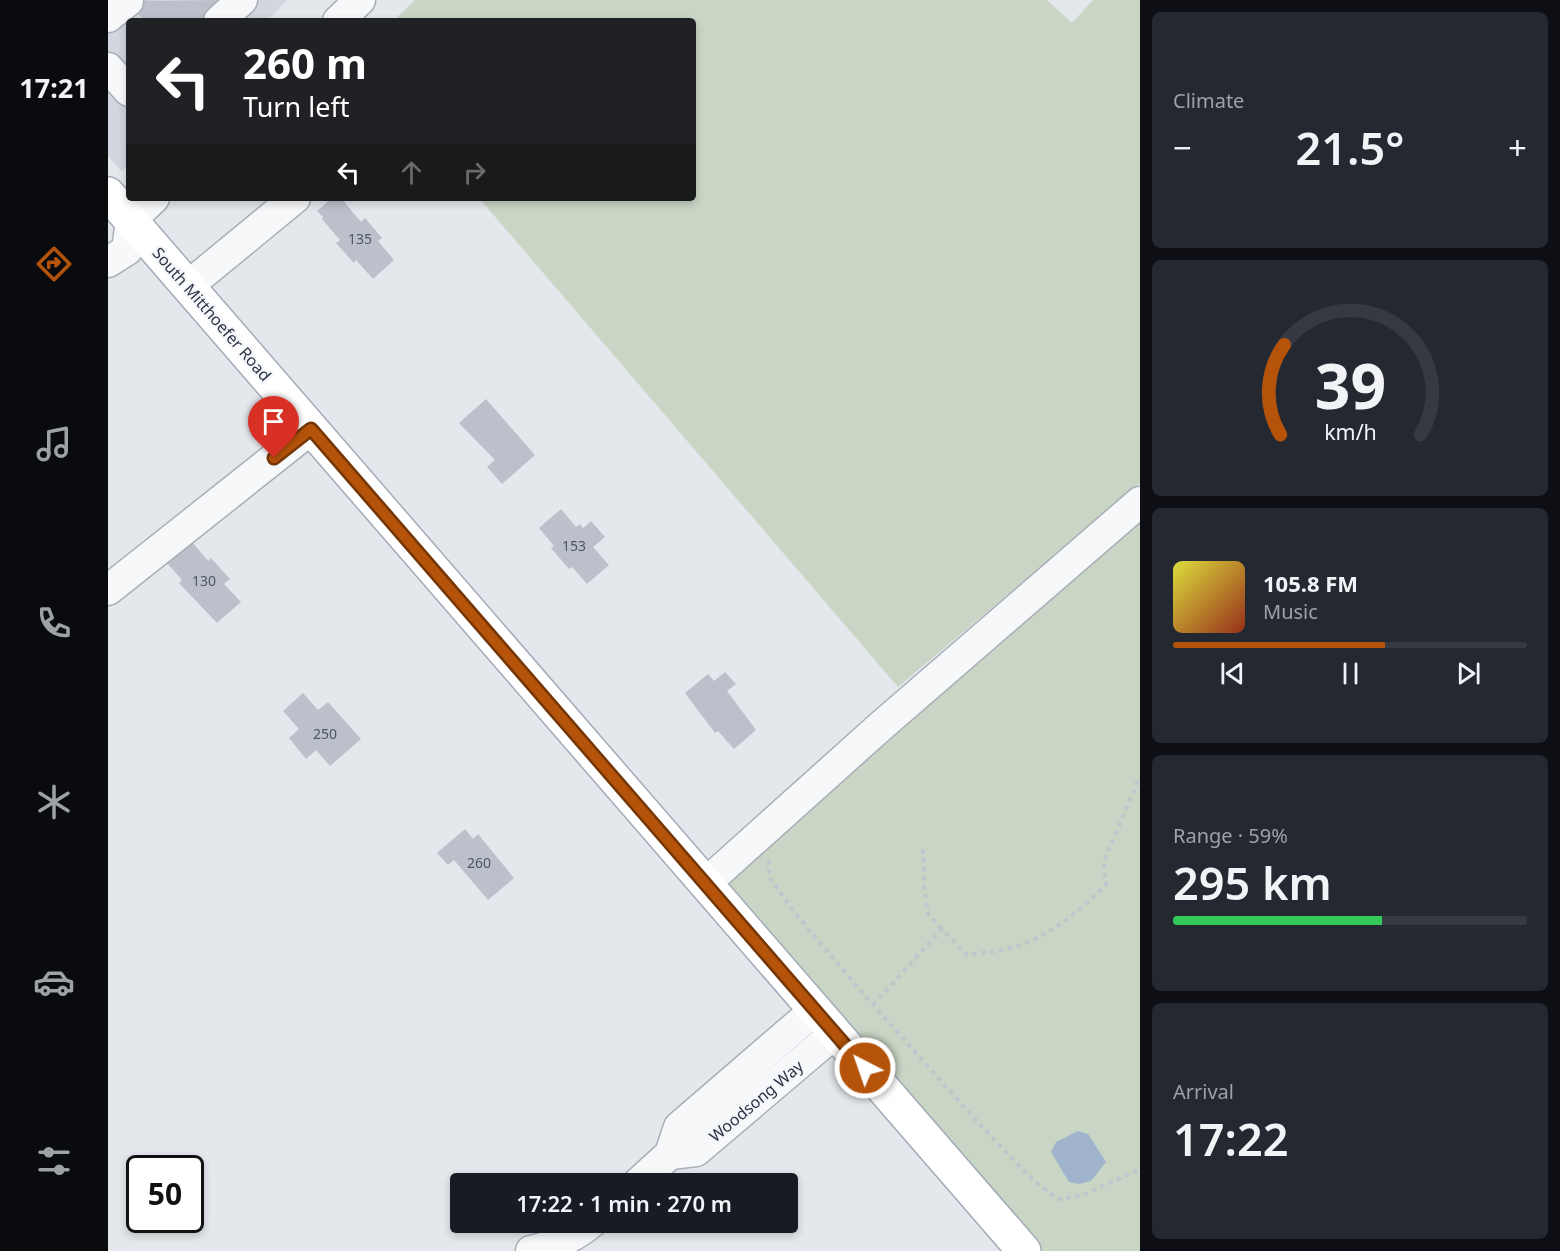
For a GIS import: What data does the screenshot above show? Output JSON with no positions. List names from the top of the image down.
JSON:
{
  "streets": {
    "main road": ["South Mitthoefer Road"],
    "street": ["Woodsong Way"]
  },
  "crossings": [
    ["South Mitthoefer Road", "Woodsong Way"]
  ],
  "house_numbers": [
    "135",
    "153",
    "130",
    "250",
    "260"
  ],
  "page": {
    "tabs": "17:21",
    "tile": [
      "Climate",
      ["Range · 59%", "295 km"],
      ["Arrival", "17:22"]
    ],
    "turn": ["260 m", "Turn left"],
    "heat": ["−", "21.5°", "+"],
    "song": ["105.8 FM", "Music"],
    "limit": "50",
    "trip": "17:22 · 1 min · 270 m",
    "gauge": ["39", "km/h"]
  }
}
